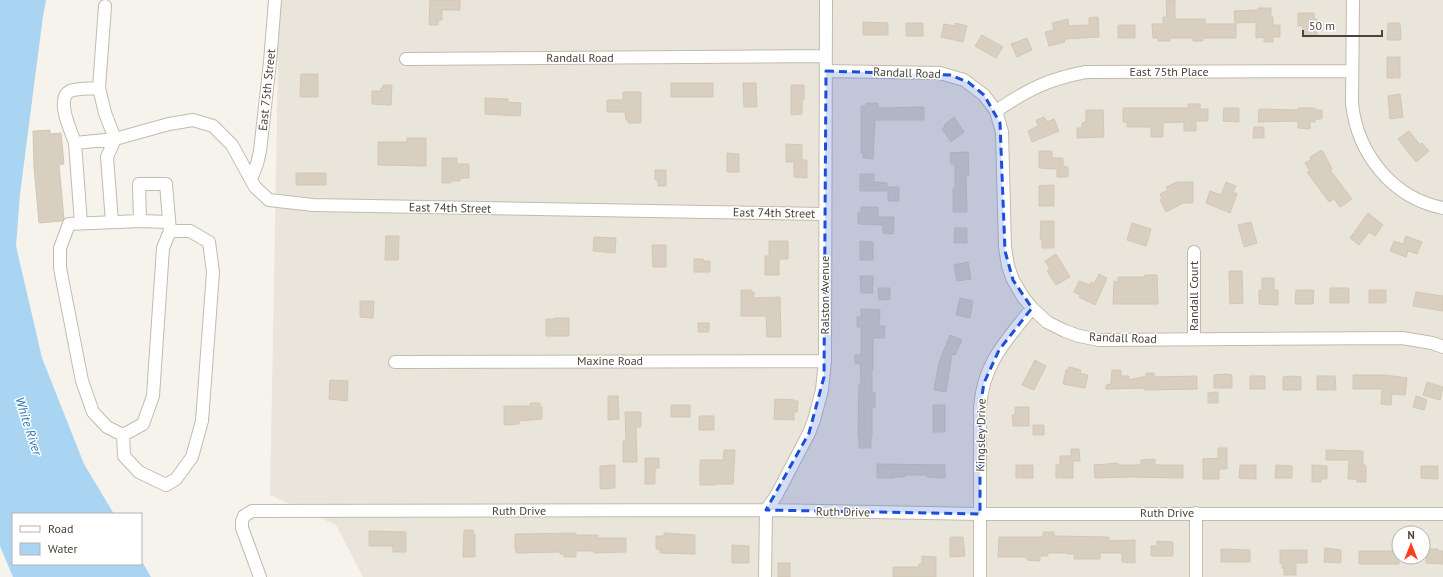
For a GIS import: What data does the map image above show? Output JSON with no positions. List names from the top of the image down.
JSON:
{
  "streets": {
    "street": [
      "Randall Road",
      "East 75th Place",
      "East 75th Street",
      "East 74th Street",
      "Ralston Avenue",
      "Randall Court",
      "Maxine Road",
      "Kingsley Drive",
      "Ruth Drive"
    ]
  },
  "crossings": [
    ["Randall Road", "East 75th Place"],
    ["Randall Road", "Ralston Avenue"],
    ["Randall Road", "Randall Court"],
    ["Randall Road", "Kingsley Drive"],
    ["East 75th Street", "East 74th Street"],
    ["East 74th Street", "Ralston Avenue"],
    ["Ralston Avenue", "Maxine Road"],
    ["Ralston Avenue", "Ruth Drive"],
    ["Kingsley Drive", "Ruth Drive"]
  ],
  "water": ["White River"],
  "legend": ["Road", "Water"],
  "scale_bar": "50 m",
  "north": "top"
}
